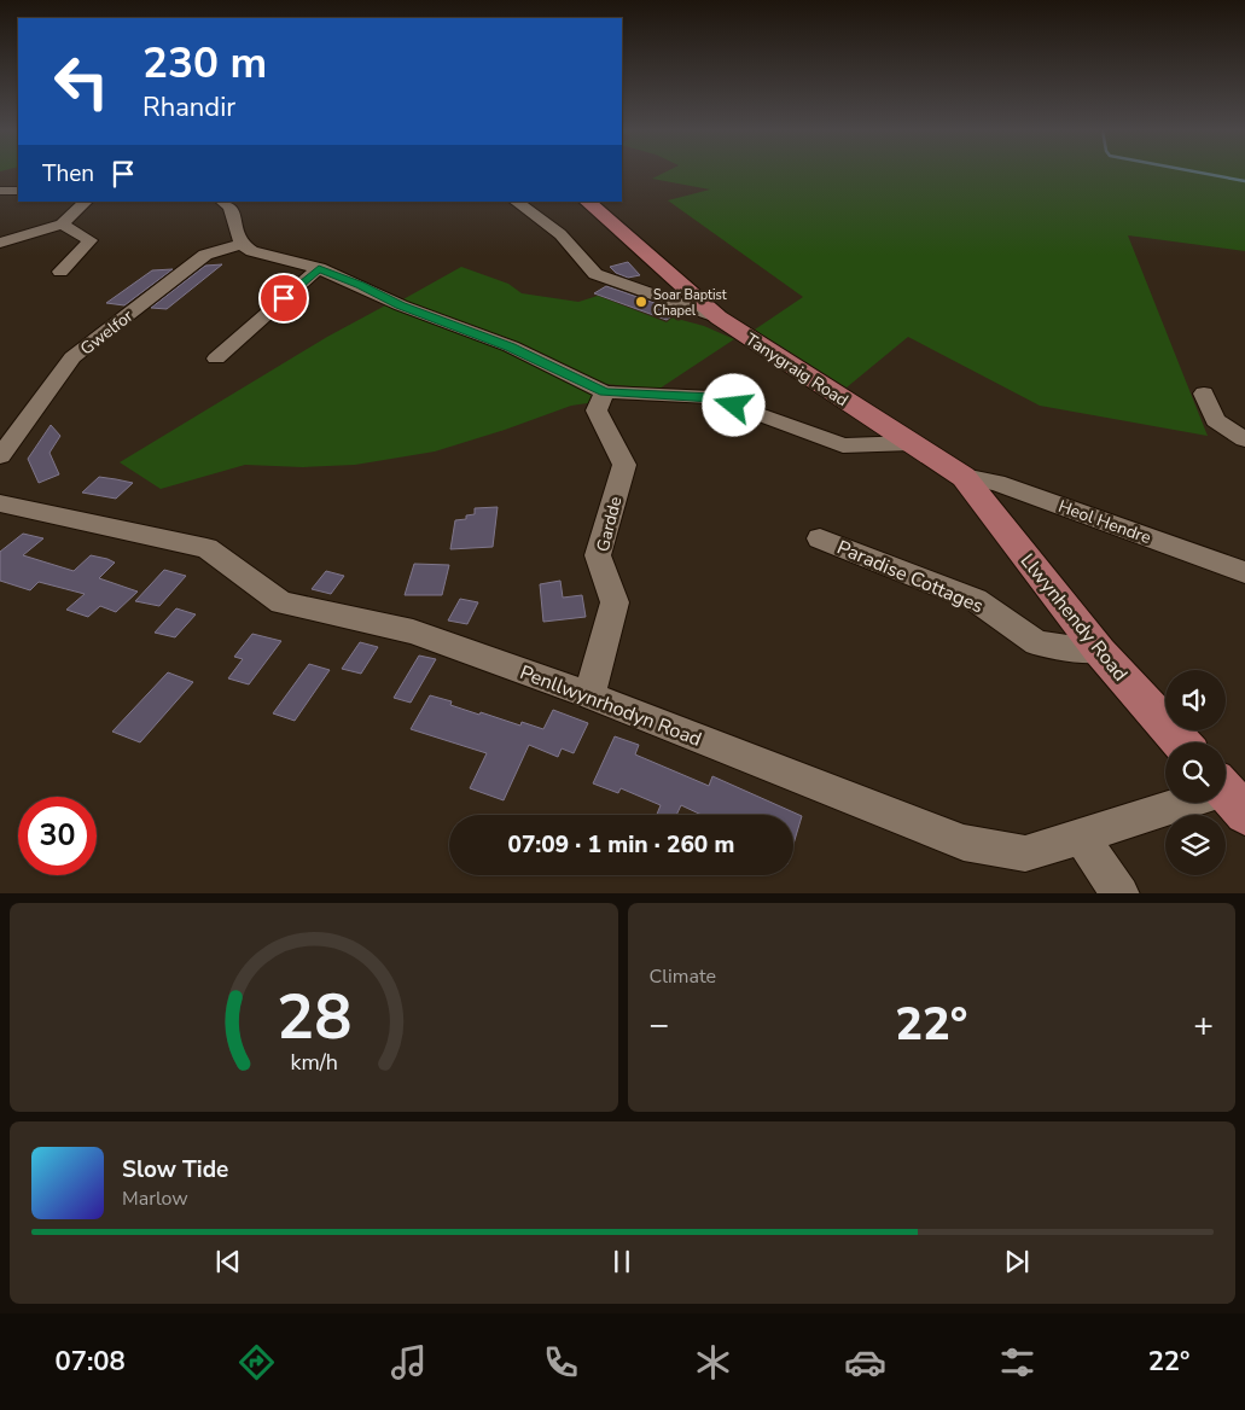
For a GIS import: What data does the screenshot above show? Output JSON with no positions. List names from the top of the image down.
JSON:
{
  "streets": {
    "main road": ["Tanygraig Road", "Llwynhendy Road"],
    "street": [
      "Gwelfor",
      "Heol Hendre",
      "Gardde",
      "Paradise Cottages",
      "Penllwynrhodyn Road"
    ]
  },
  "crossings": [
    ["Tanygraig Road", "Heol Hendre"],
    ["Tanygraig Road", "Llwynhendy Road"],
    ["Heol Hendre", "Llwynhendy Road"],
    ["Gardde", "Penllwynrhodyn Road"],
    ["Paradise Cottages", "Llwynhendy Road"]
  ],
  "places": ["Soar Baptist Chapel"],
  "page": {
    "turn": ["230 m", "Rhandir"],
    "then": "Then",
    "limit": "30",
    "trip": "07:09 · 1 min · 260 m",
    "tile": "Climate",
    "heat": ["−", "22°", "+"],
    "song": ["Slow Tide", "Marlow"],
    "tabs": ["07:08", "22°"],
    "gauge": ["28", "km/h"]
  }
}
